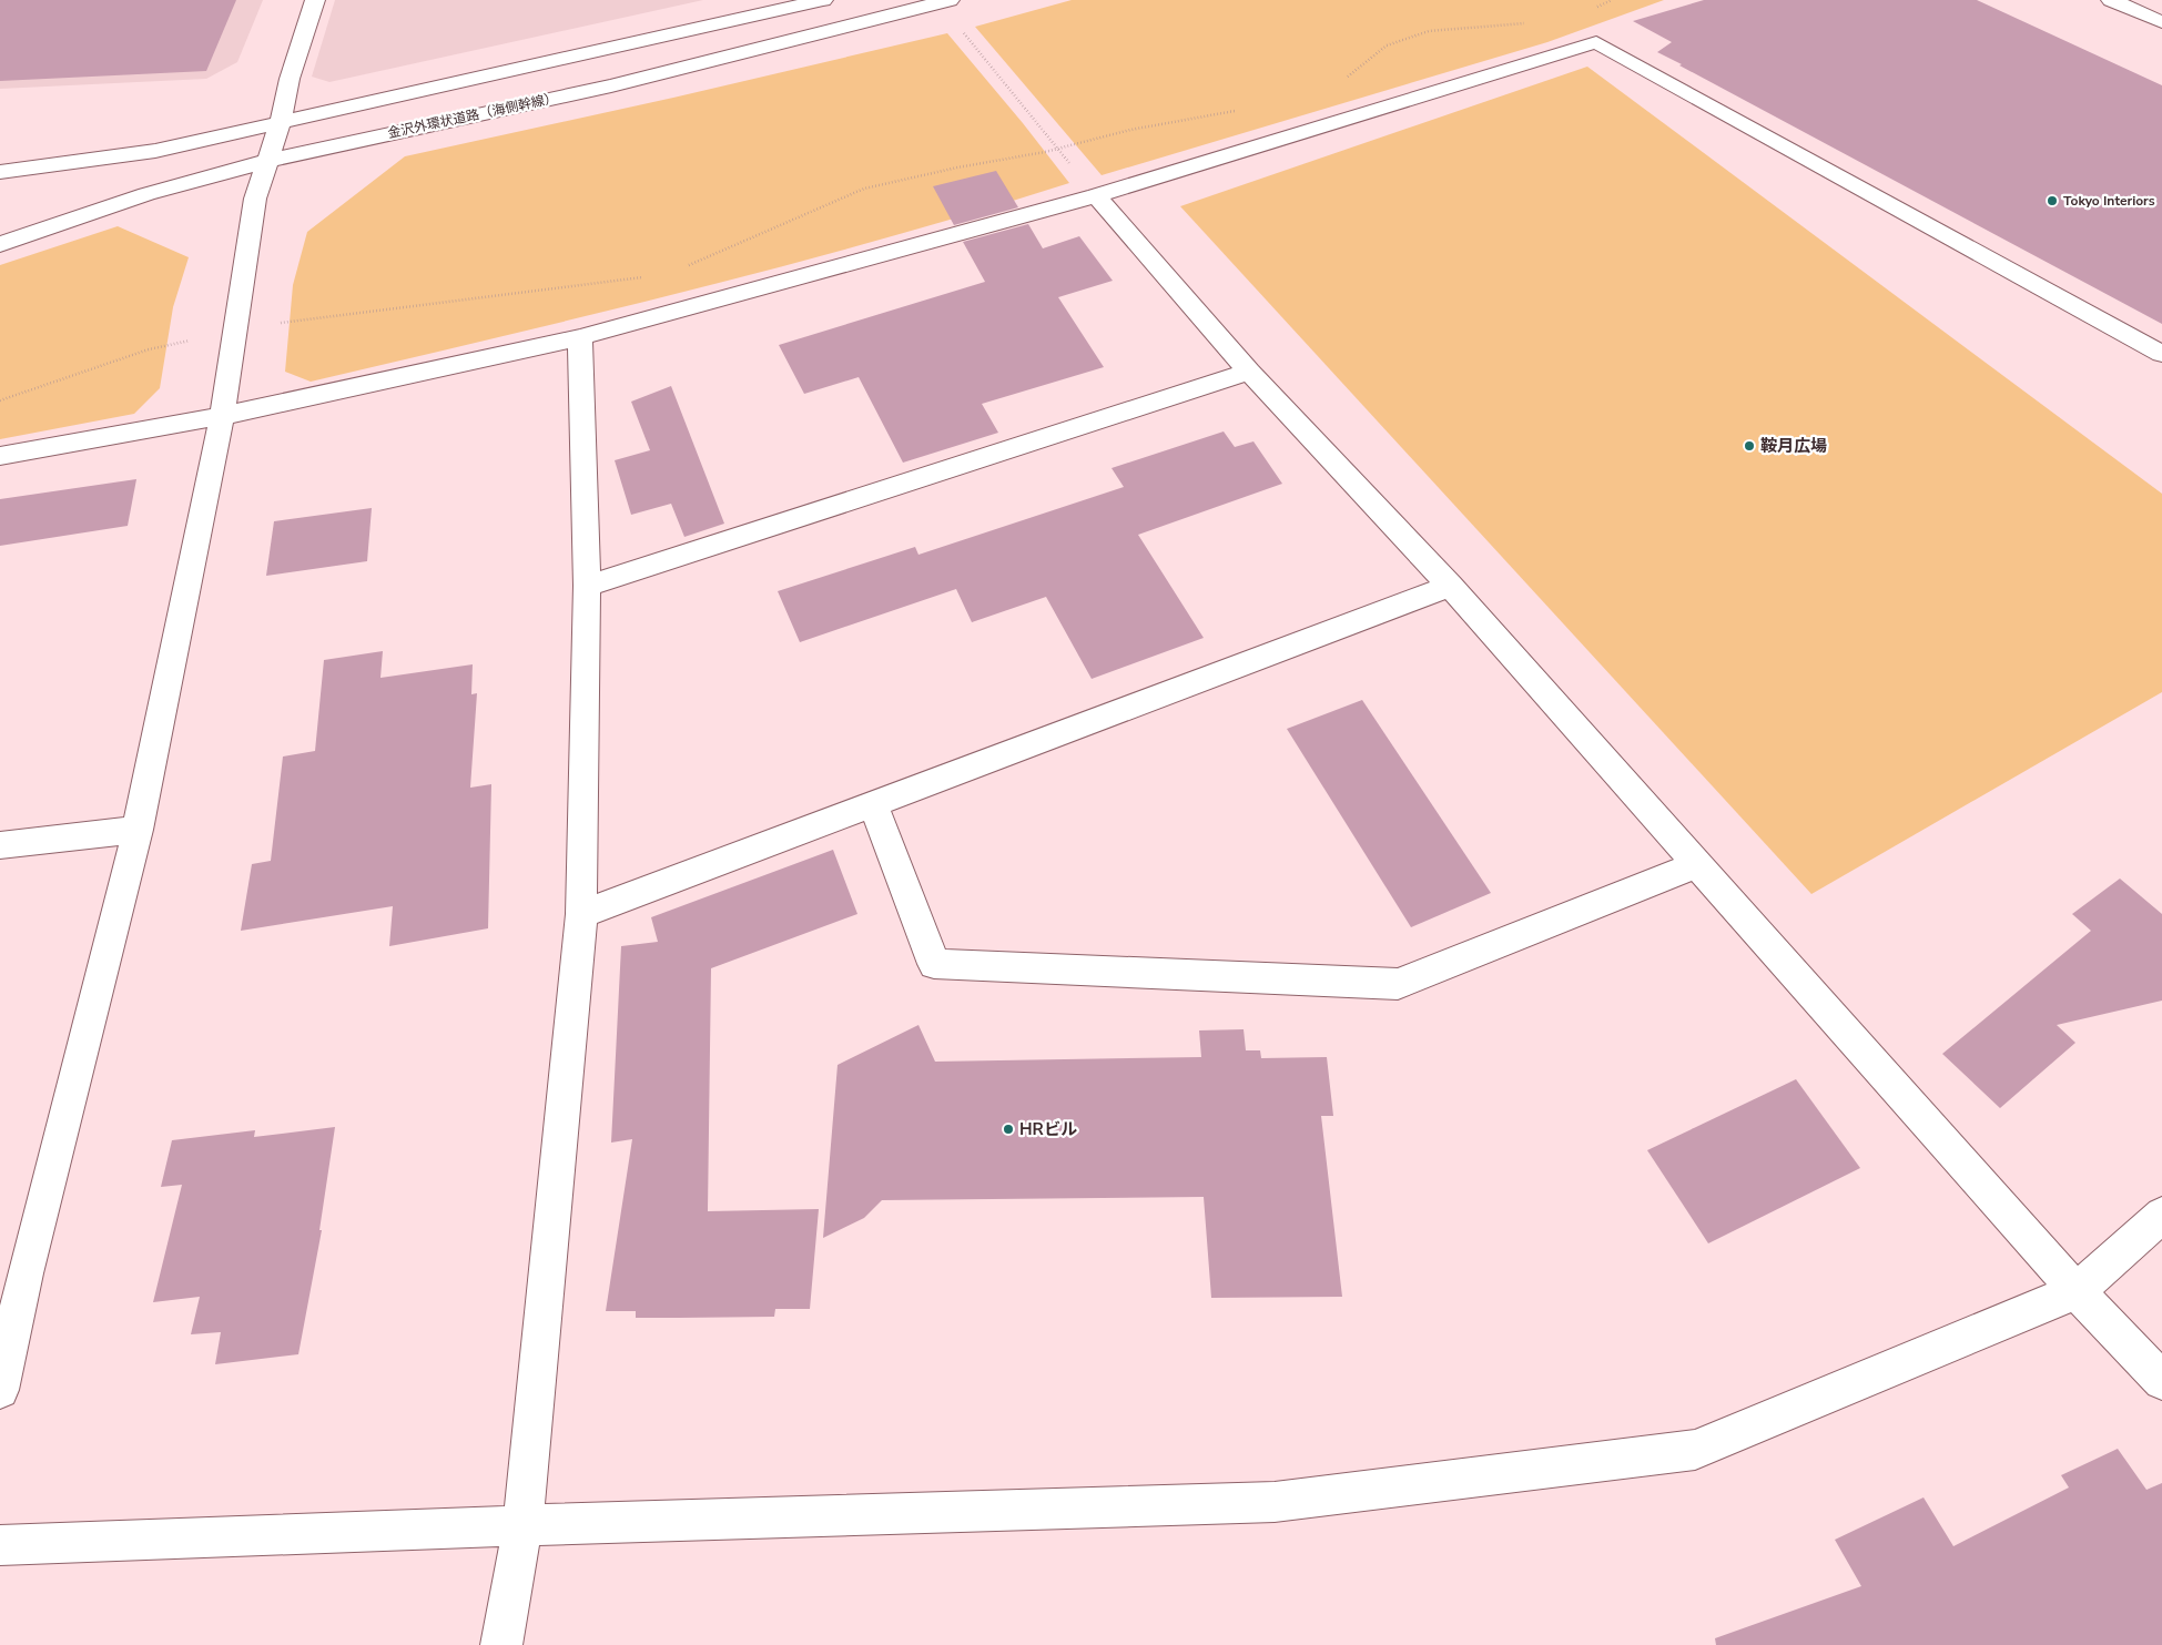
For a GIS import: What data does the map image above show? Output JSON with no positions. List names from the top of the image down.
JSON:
{
  "streets": {
    "street": ["金沢外環状道路（海側幹線）"]
  },
  "places": ["Tokyo Interiors", "鞍月広場", "HRビル"]
}
